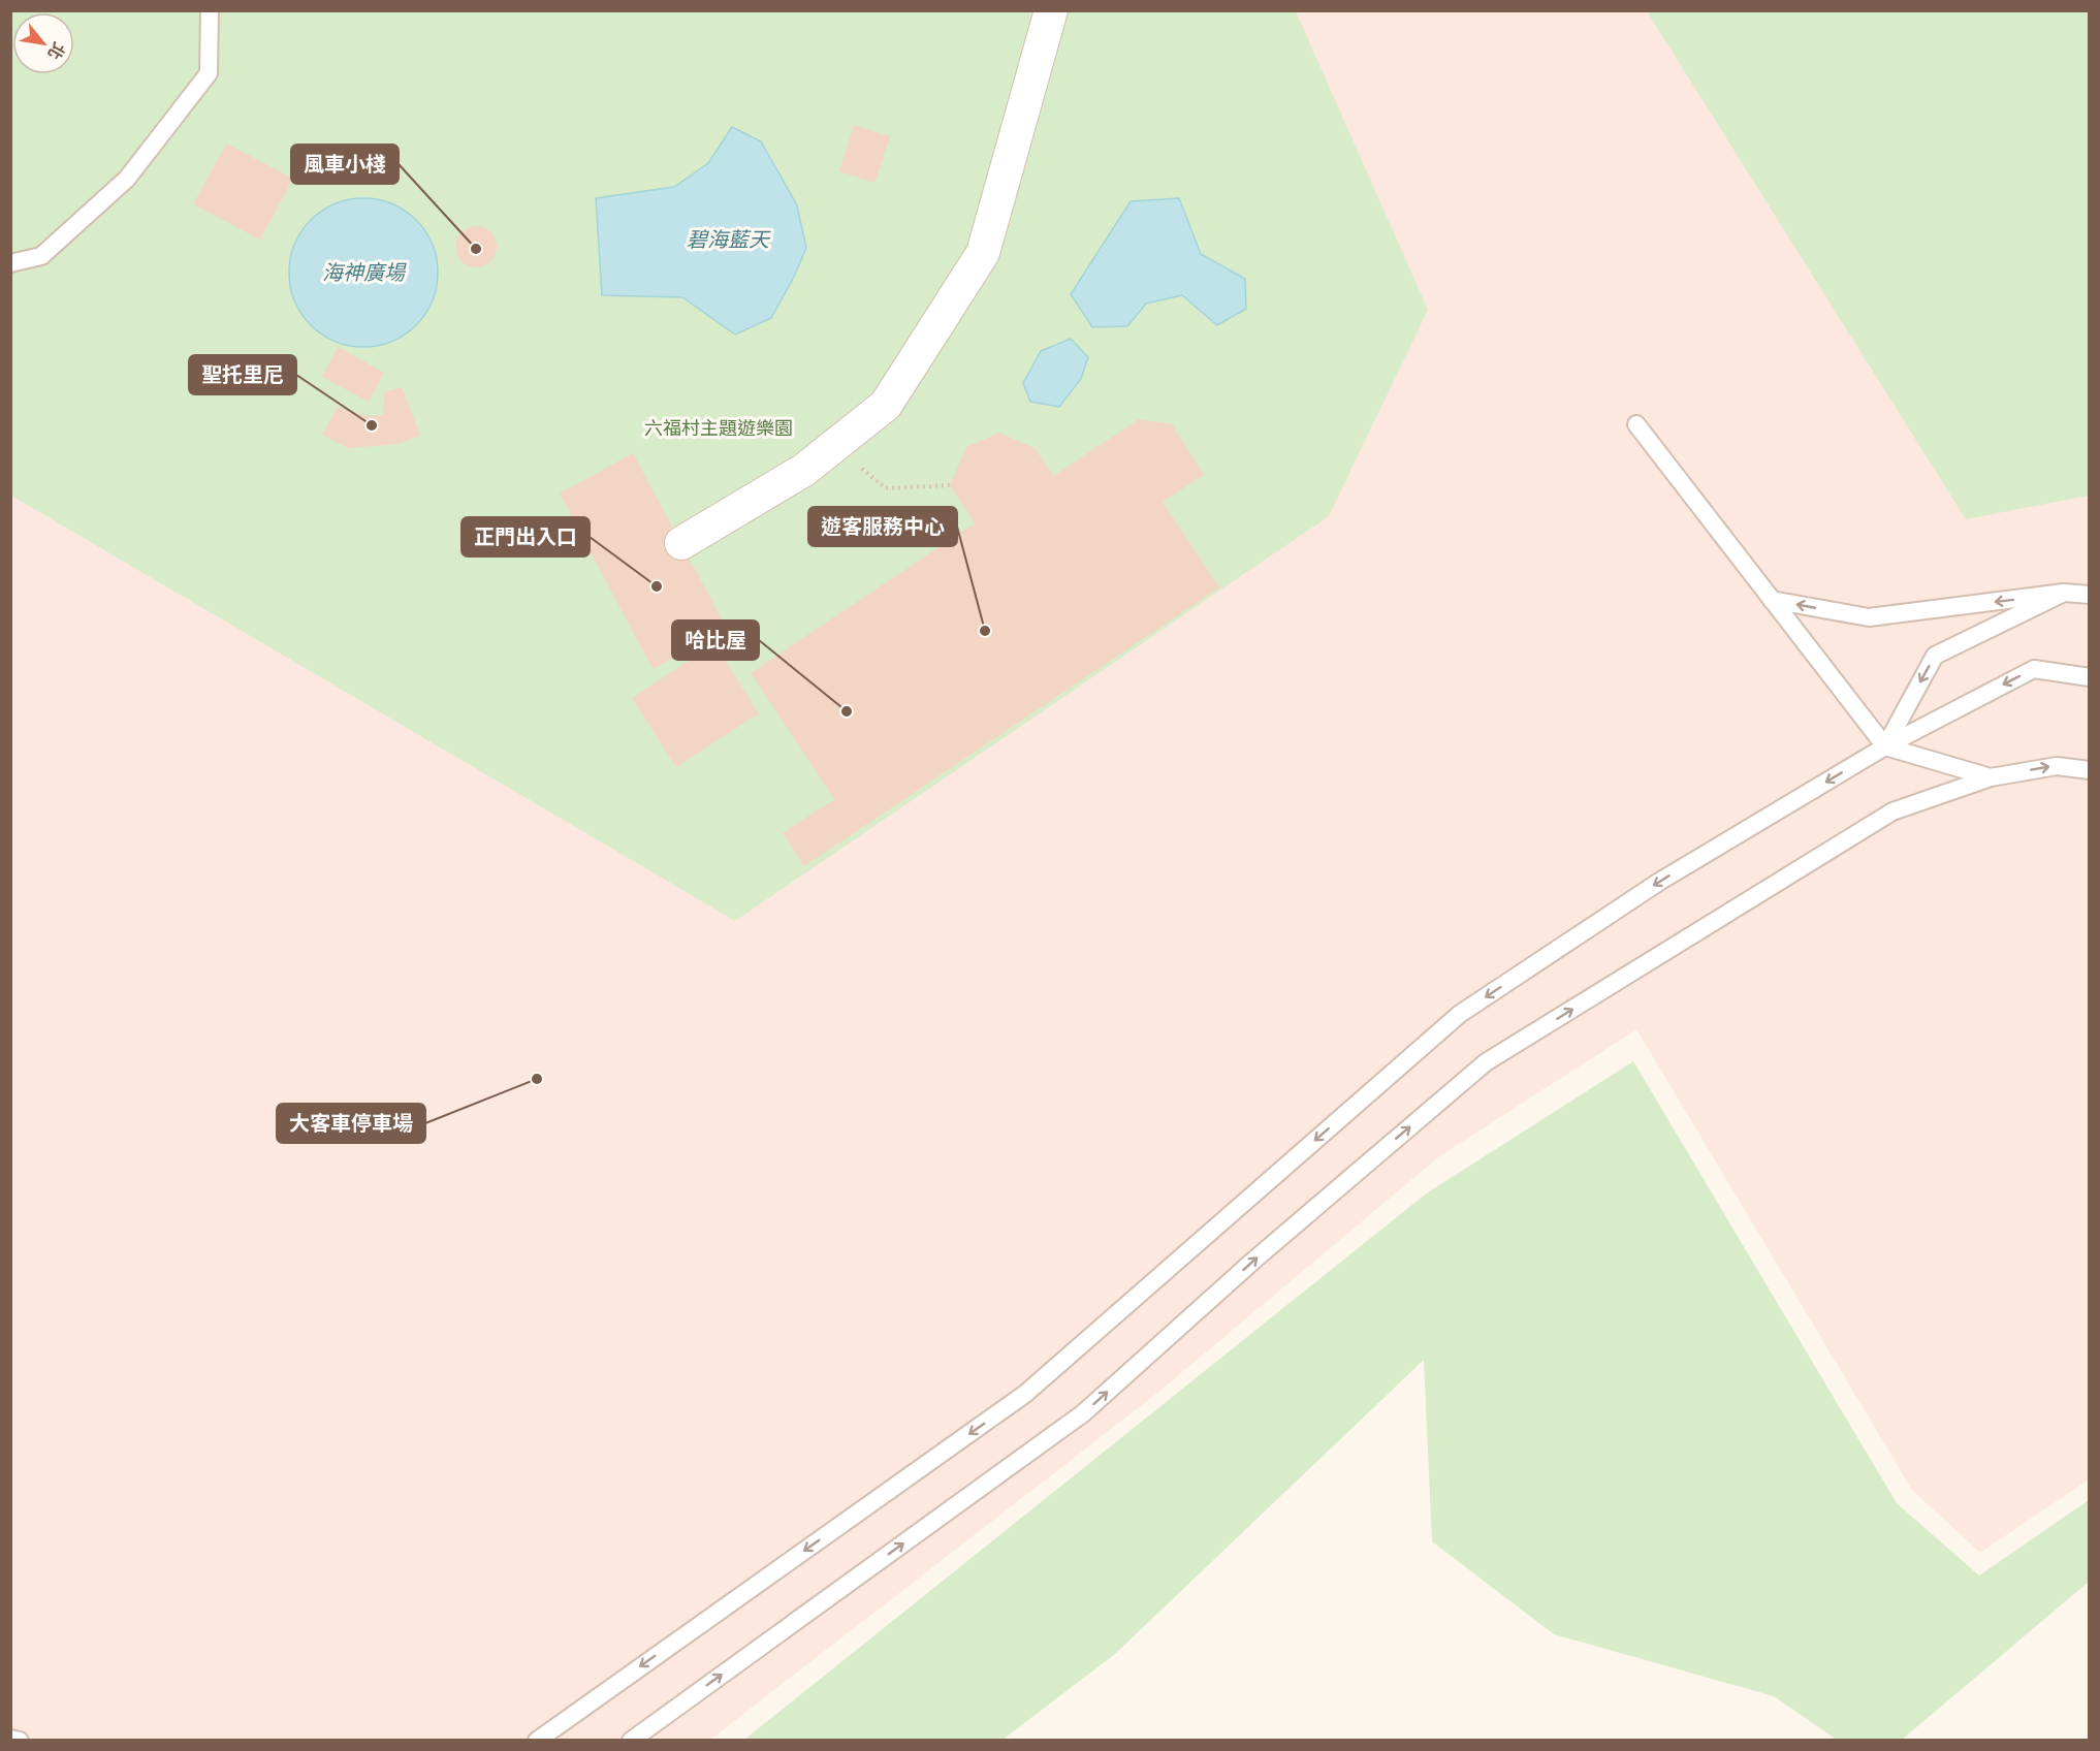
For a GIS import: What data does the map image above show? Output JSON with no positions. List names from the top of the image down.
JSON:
{
  "water": ["碧海藍天", "海神廣場"],
  "parks": ["六福村主題遊樂園"],
  "places": [
    "風車小棧",
    "聖托里尼",
    "正門出入口",
    "遊客服務中心",
    "哈比屋",
    "大客車停車場"
  ],
  "north": "bottom right"
}
